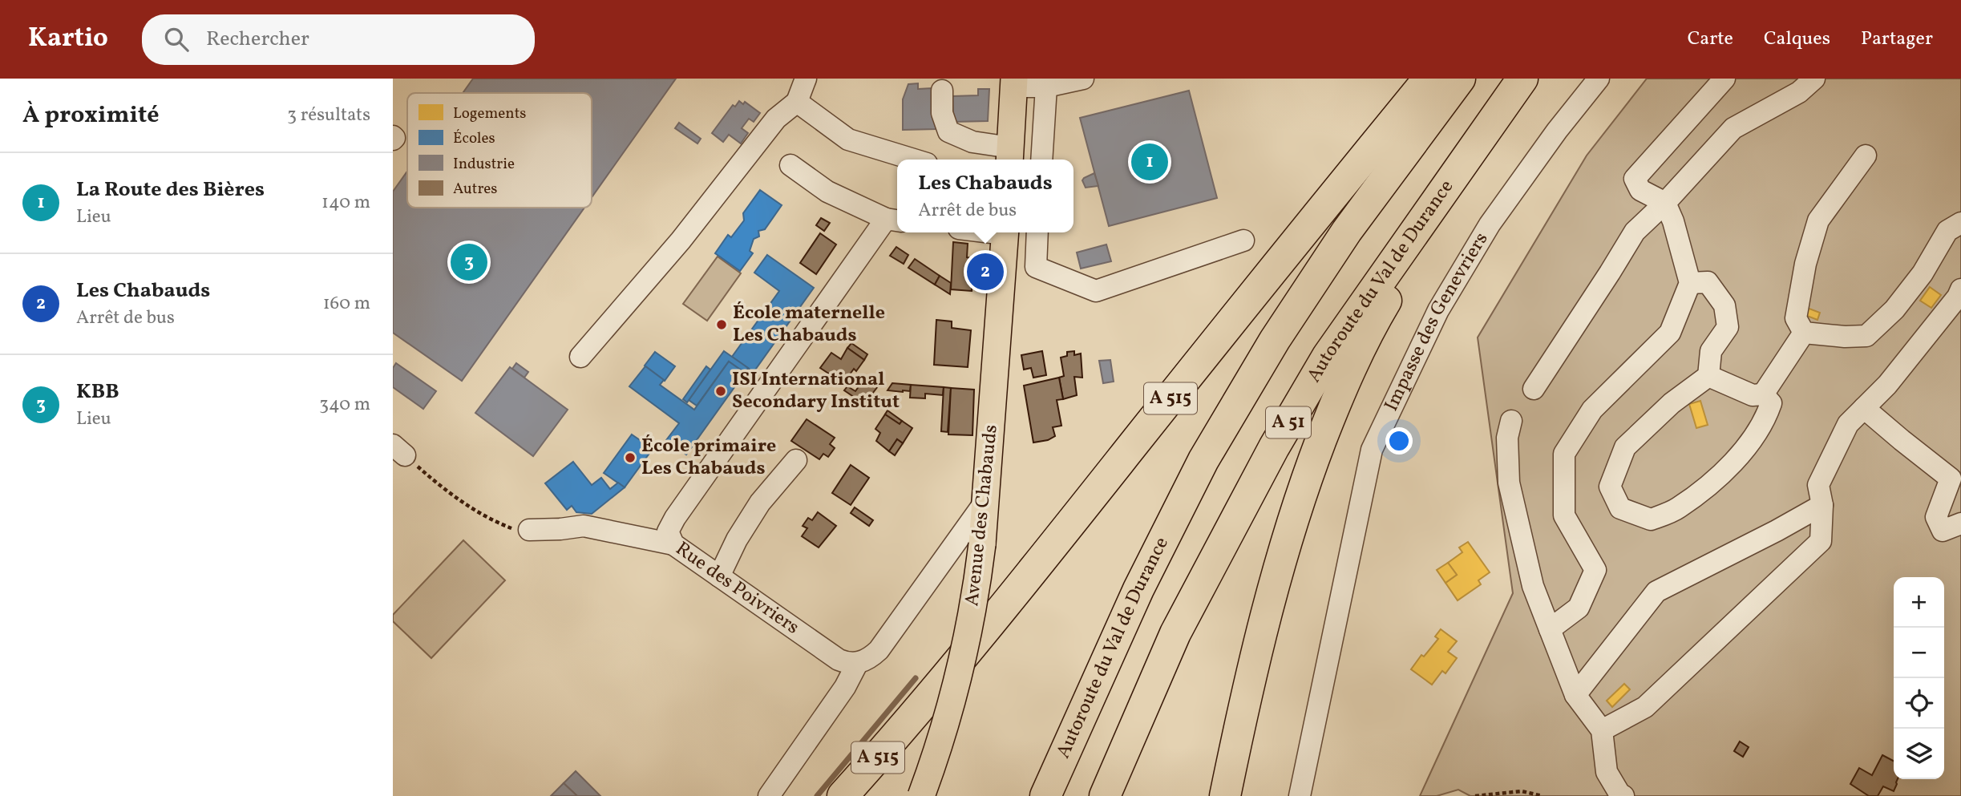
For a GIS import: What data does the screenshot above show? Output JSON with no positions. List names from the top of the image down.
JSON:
{
  "streets": {
    "highway": ["Autoroute du Val de Durance", "A 515", "A 51"],
    "main road": ["Avenue des Chabauds"],
    "street": ["Impasse des Genevriers", "Rue des Poivriers"]
  },
  "places": ["École maternelle Les Chabauds", "ISI International Secondary Institut", "École primaire Les Chabauds"],
  "legend": [
    "Logements",
    "Écoles",
    "Industrie",
    "Autres"
  ],
  "page": {
    "header": "Kartio",
    "search": "Rechercher",
    "nav": ["Carte", "Calques", "Partager"],
    "heading": ["À proximité", "3 résultats"],
    "pins": ["1", "3", "2"],
    "list": [
      {
        "mark": "1",
        "name": "La Route des Bières",
        "note": "Lieu",
        "value": "140 m"
      },
      {
        "mark": "2",
        "name": "Les Chabauds",
        "note": "Arrêt de bus",
        "value": "160 m"
      },
      {
        "mark": "3",
        "name": "KBB",
        "note": "Lieu",
        "value": "340 m"
      }
    ],
    "popup": ["Les Chabauds", "Arrêt de bus"],
    "map_buttons": ["+", "−"]
  }
}
